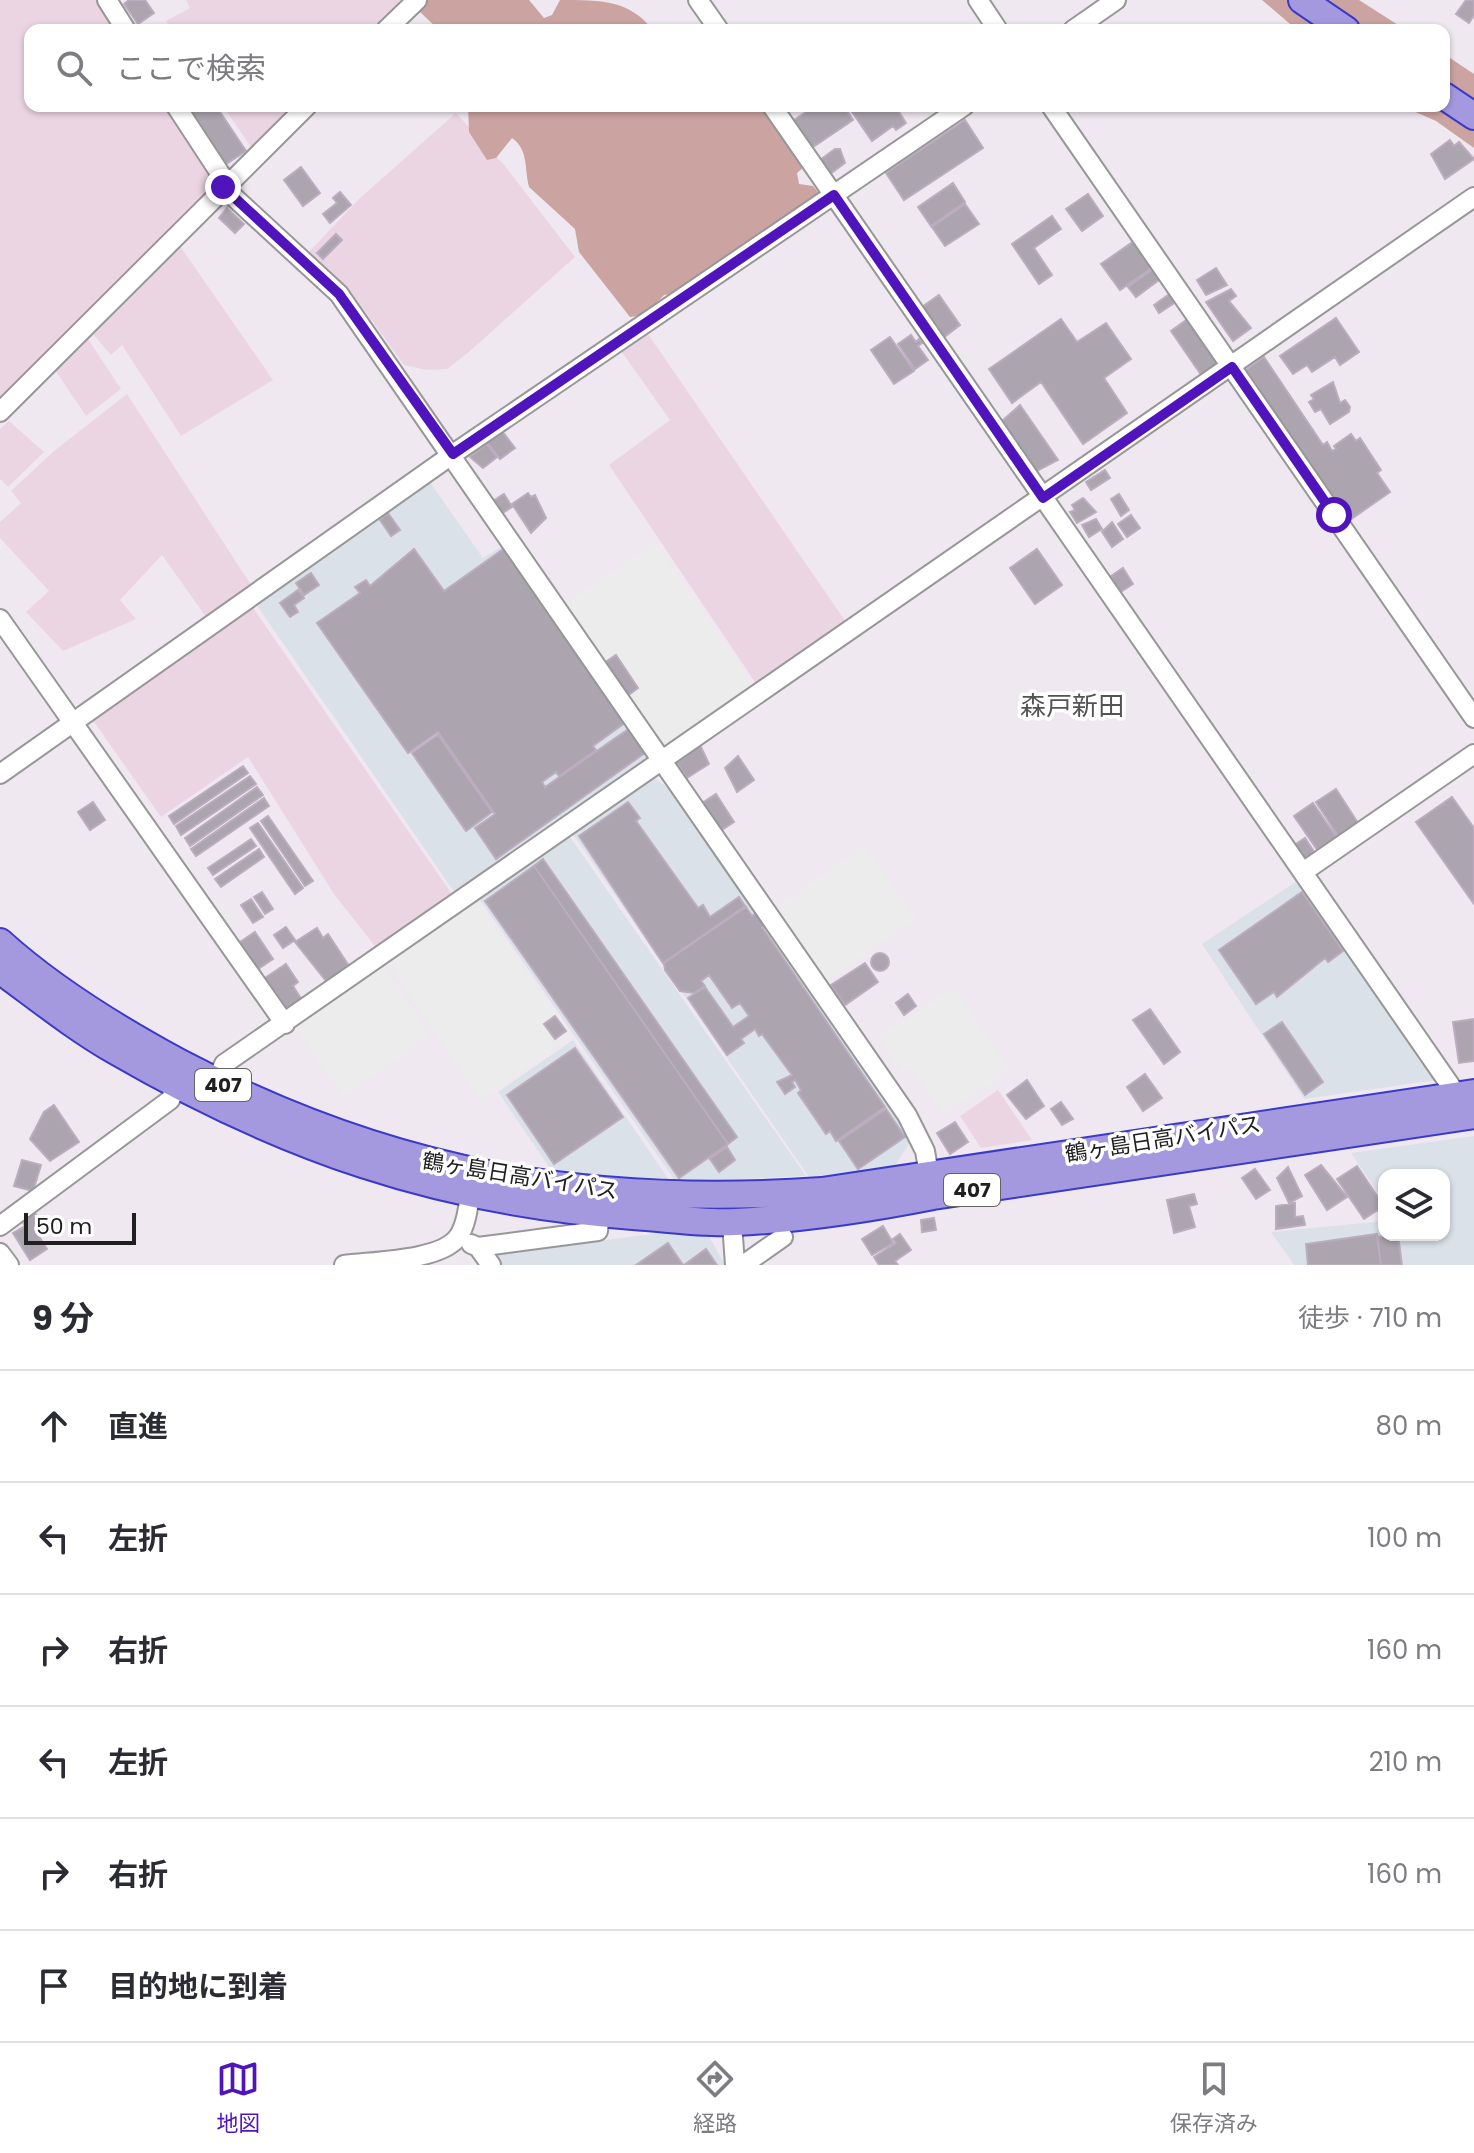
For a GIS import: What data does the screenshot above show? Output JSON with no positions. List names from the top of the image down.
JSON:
{
  "streets": {
    "highway": ["407", "鶴ヶ島日高バイパス"]
  },
  "districts": ["森戸新田"],
  "scale_bar": "50 m",
  "page": {
    "search": "ここで検索",
    "scale": "50 m",
    "heading": ["9 分", "徒歩 · 710 m"],
    "list": [
      ["直進", "80 m"],
      ["左折", "100 m"],
      ["右折", "160 m"],
      ["左折", "210 m"],
      ["右折", "160 m"],
      "目的地に到着"
    ],
    "nav": ["地図", "経路", "保存済み"]
  }
}
